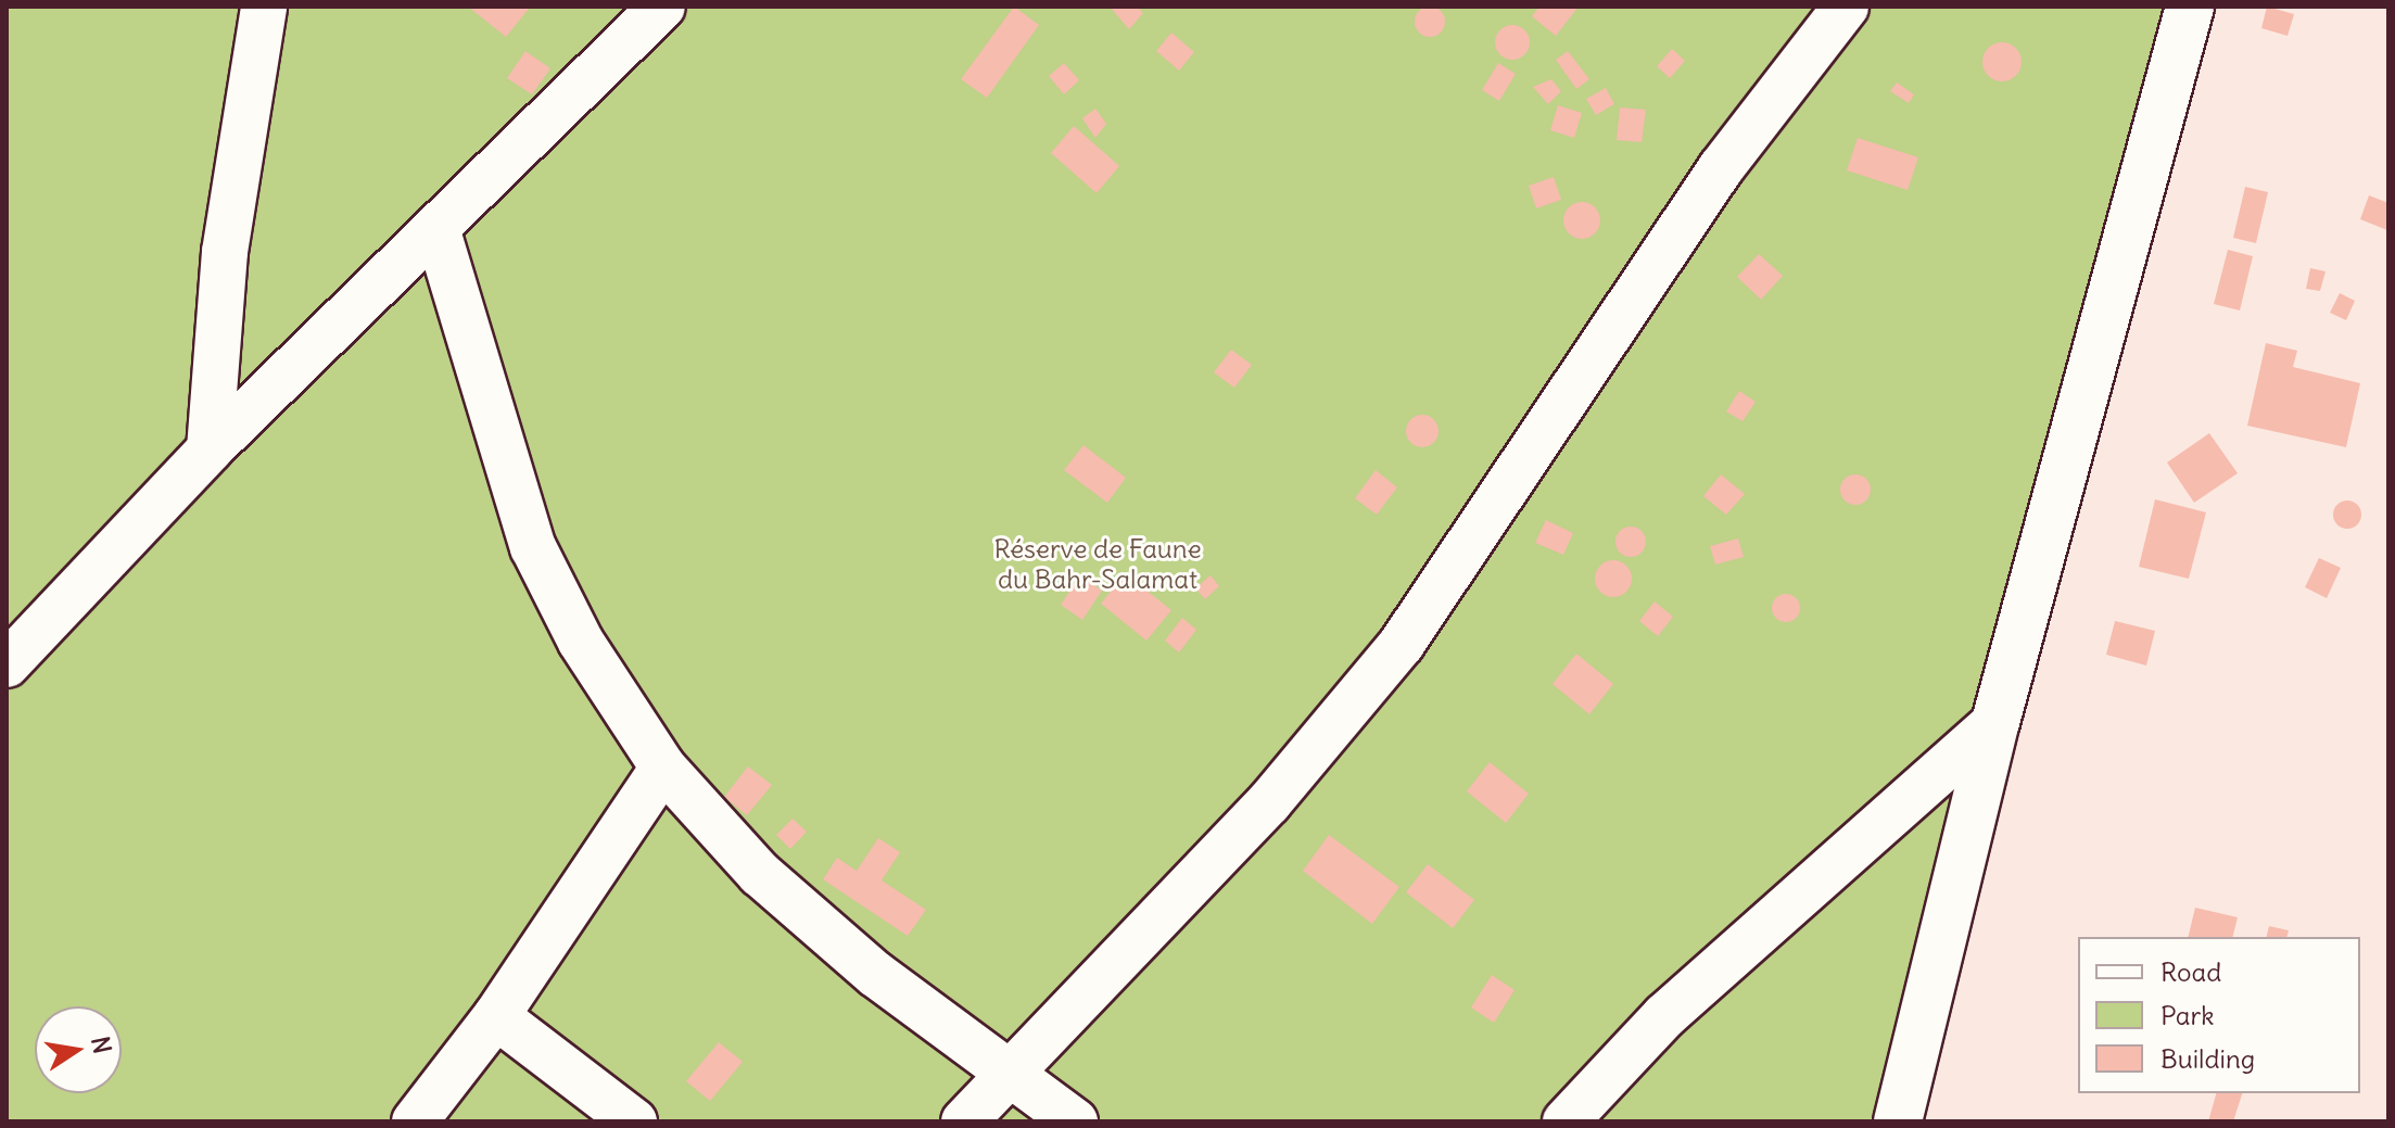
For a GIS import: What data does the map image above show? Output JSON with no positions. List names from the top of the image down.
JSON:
{
  "parks": ["Réserve de Faune du Bahr-Salamat"],
  "legend": ["Road", "Park", "Building"],
  "north": "right"
}
